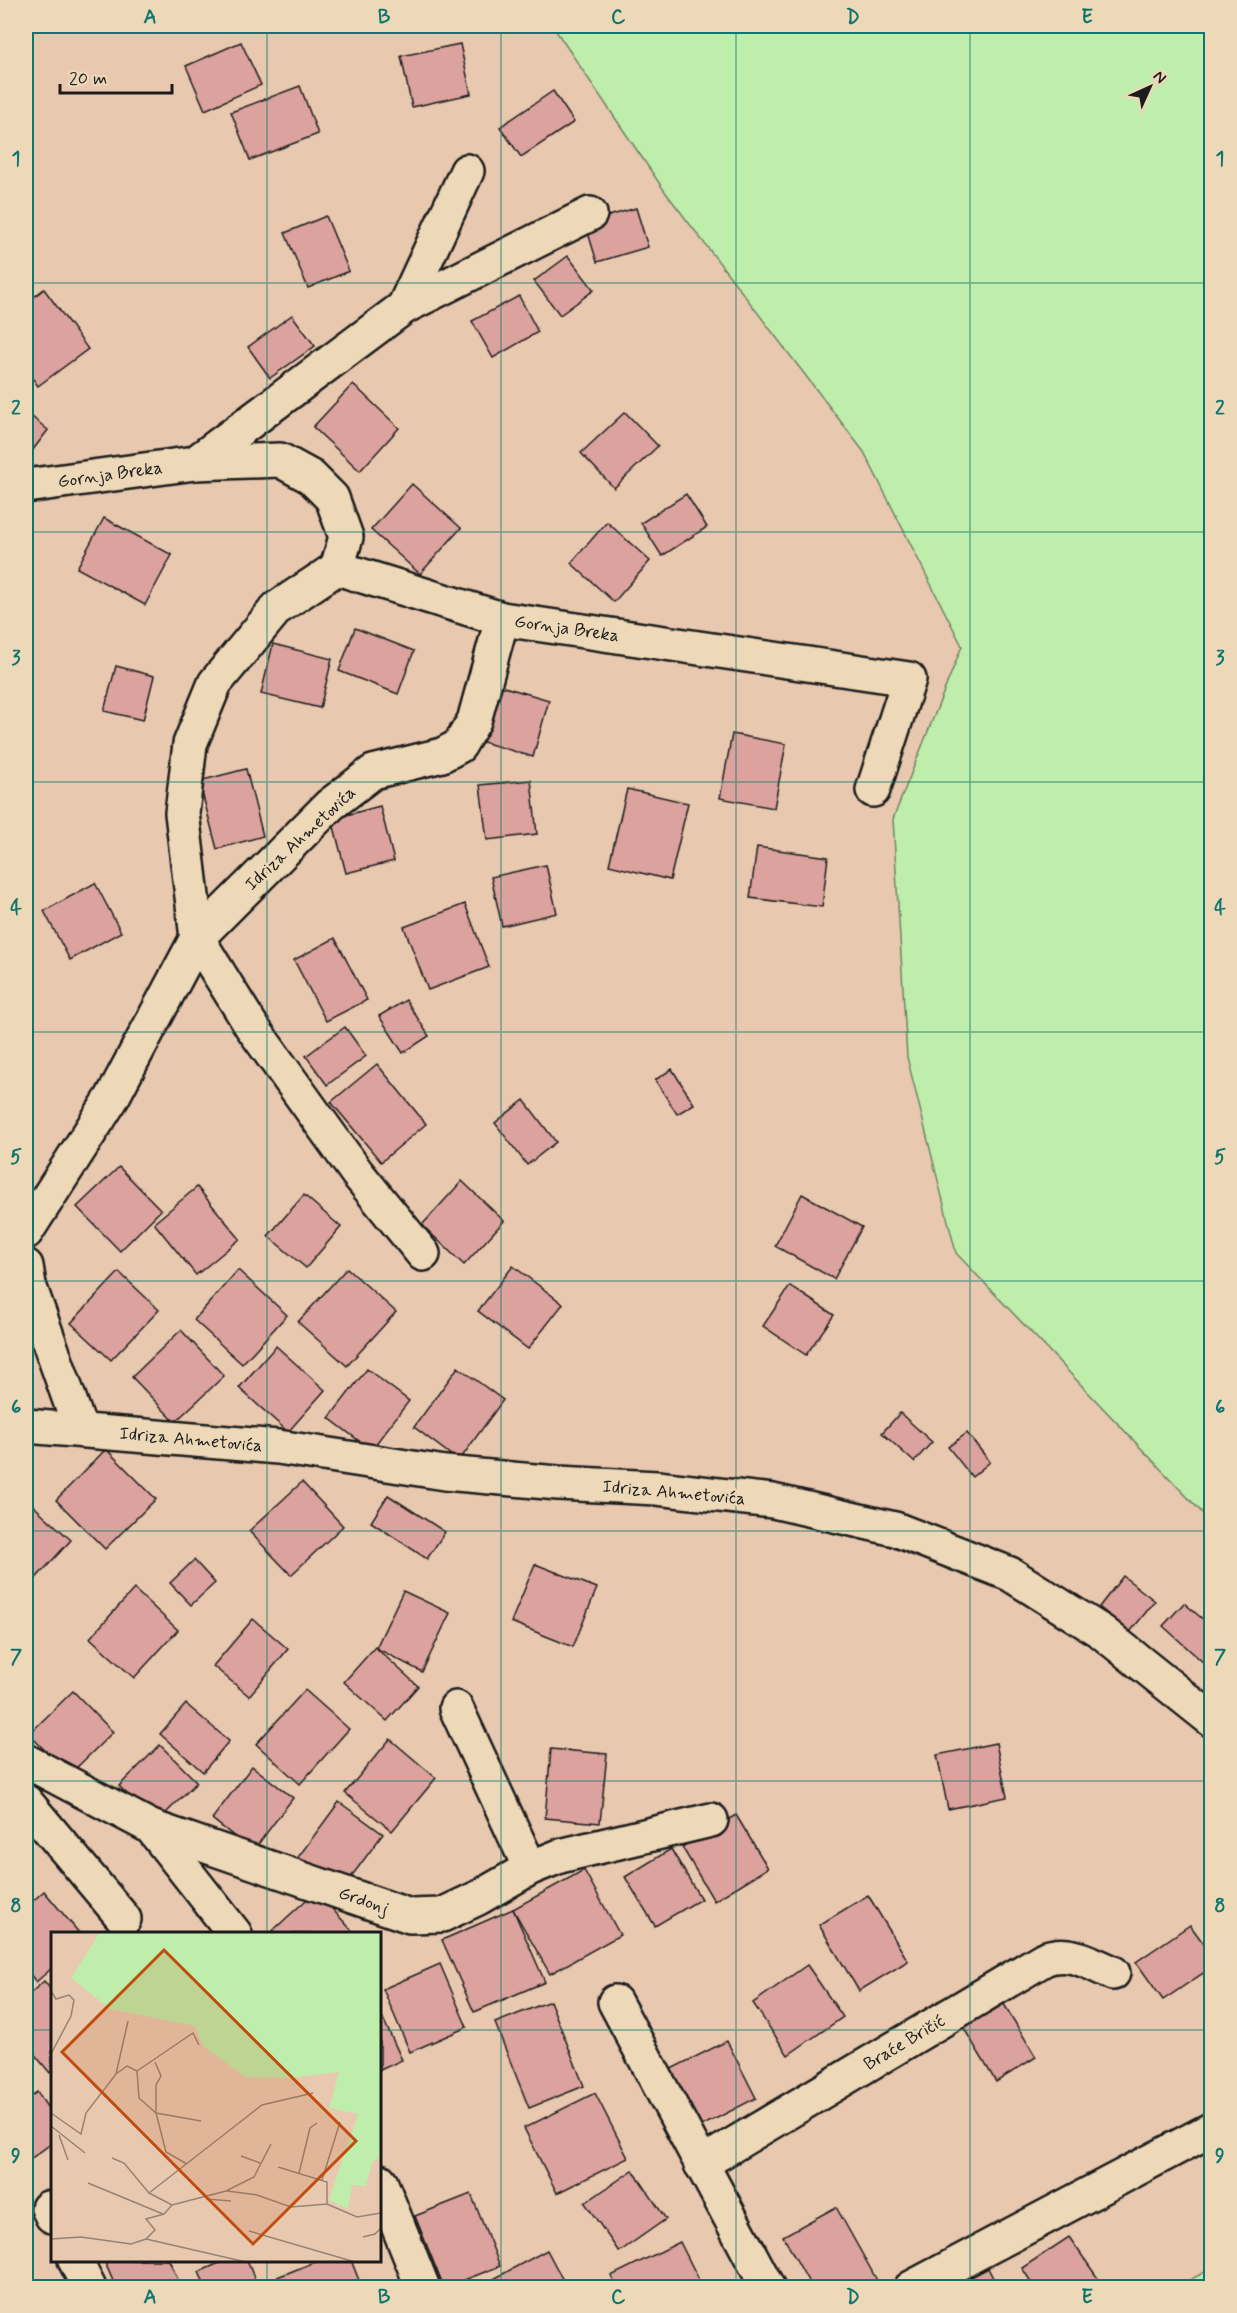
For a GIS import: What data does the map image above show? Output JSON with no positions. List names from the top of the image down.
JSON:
{
  "streets": {
    "street": [
      "Gornja Breka",
      "Idriza Ahmetovića",
      "Grdonj",
      "Braće Bričić"
    ]
  },
  "crossings": [
    ["Gornja Breka", "Idriza Ahmetovića"]
  ],
  "scale_bar": "20 m",
  "north": "top right",
  "grid": {
    "columns": [
      "A",
      "B",
      "C",
      "D",
      "E"
    ],
    "rows": [
      "1",
      "2",
      "3",
      "4",
      "5",
      "6",
      "7",
      "8",
      "9"
    ]
  }
}
